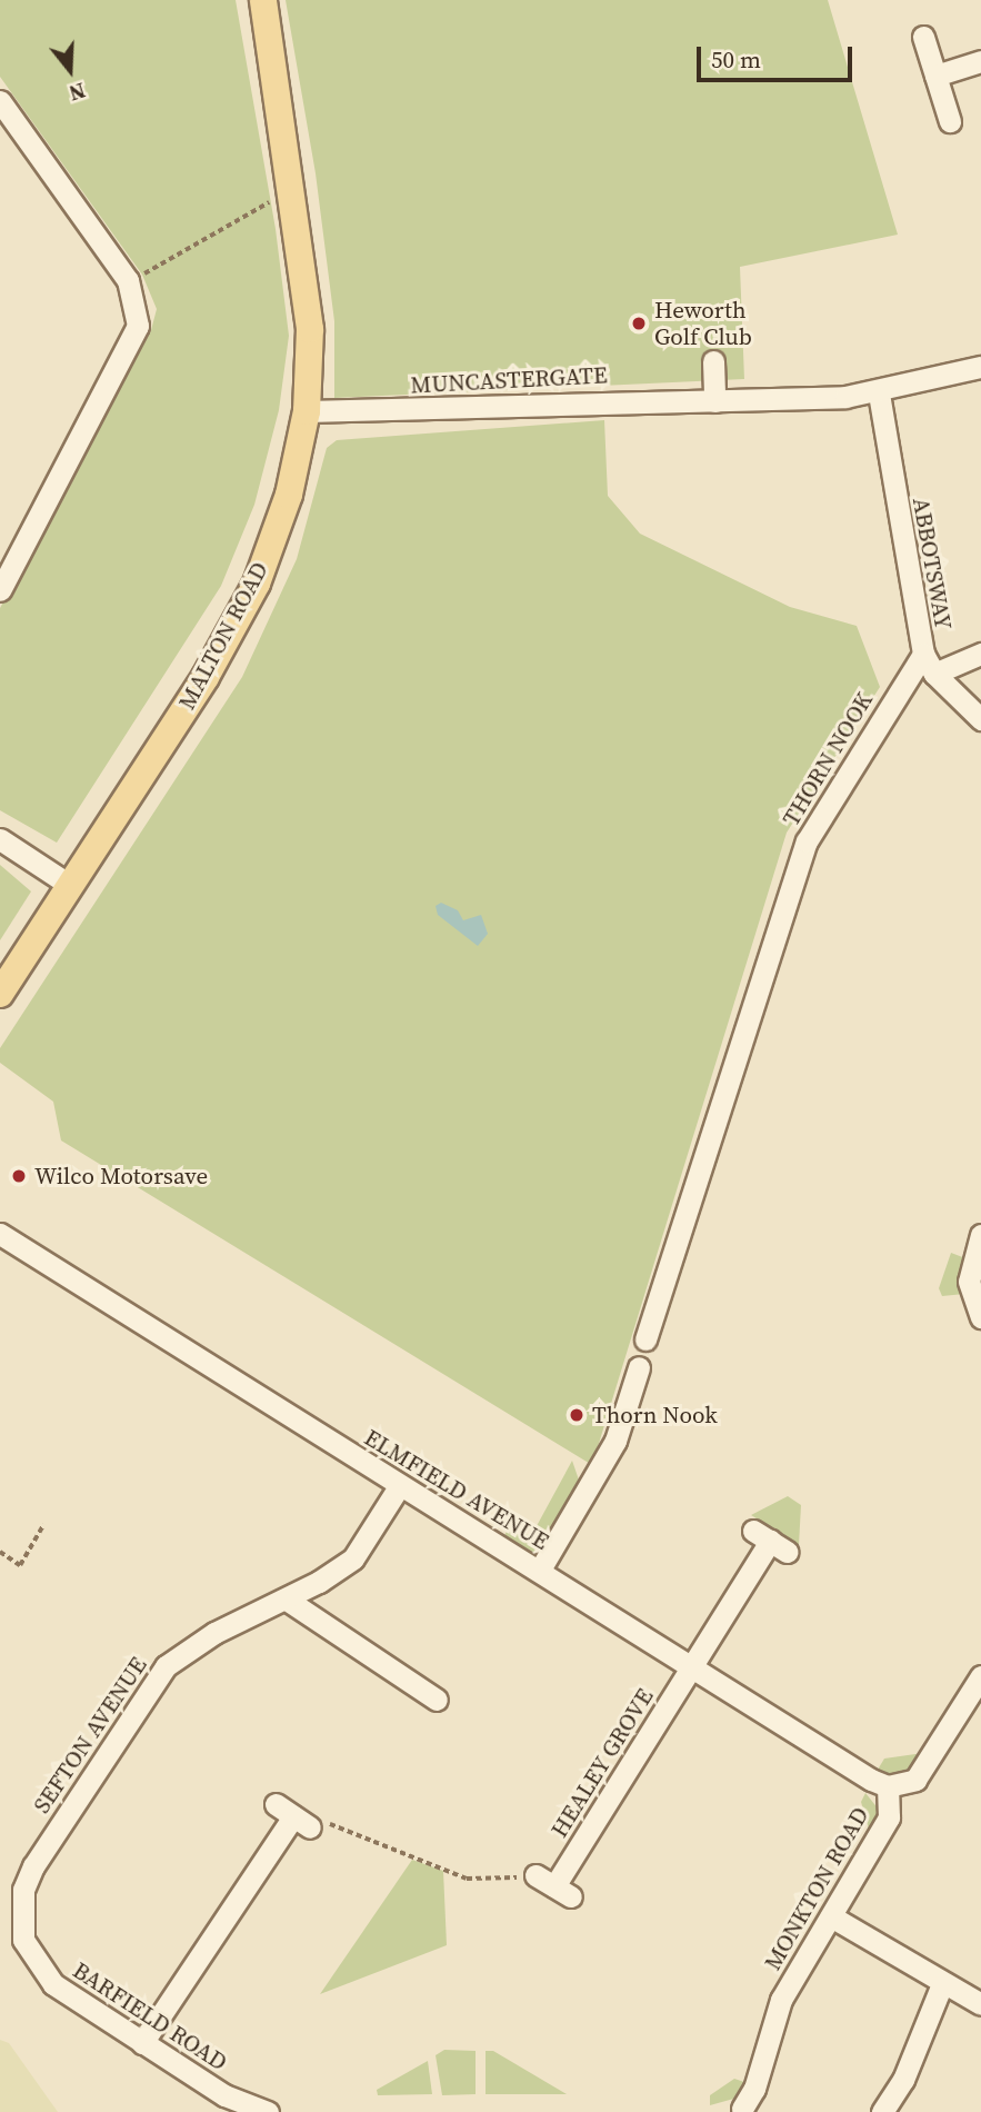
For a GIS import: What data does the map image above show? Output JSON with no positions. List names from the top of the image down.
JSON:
{
  "streets": {
    "main road": ["MALTON ROAD"],
    "street": [
      "MUNCASTERGATE",
      "ABBOTSWAY",
      "THORN NOOK",
      "ELMFIELD AVENUE",
      "SEFTON AVENUE",
      "HEALEY GROVE",
      "MONKTON ROAD",
      "BARFIELD ROAD"
    ]
  },
  "crossings": [
    ["MUNCASTERGATE", "ABBOTSWAY"],
    ["MUNCASTERGATE", "MALTON ROAD"],
    ["ABBOTSWAY", "THORN NOOK"],
    ["ELMFIELD AVENUE", "SEFTON AVENUE"],
    ["ELMFIELD AVENUE", "HEALEY GROVE"],
    ["ELMFIELD AVENUE", "MONKTON ROAD"],
    ["SEFTON AVENUE", "BARFIELD ROAD"]
  ],
  "places": ["Heworth Golf Club", "Wilco Motorsave", "Thorn Nook"],
  "scale_bar": "50 m",
  "north": "bottom"
}
